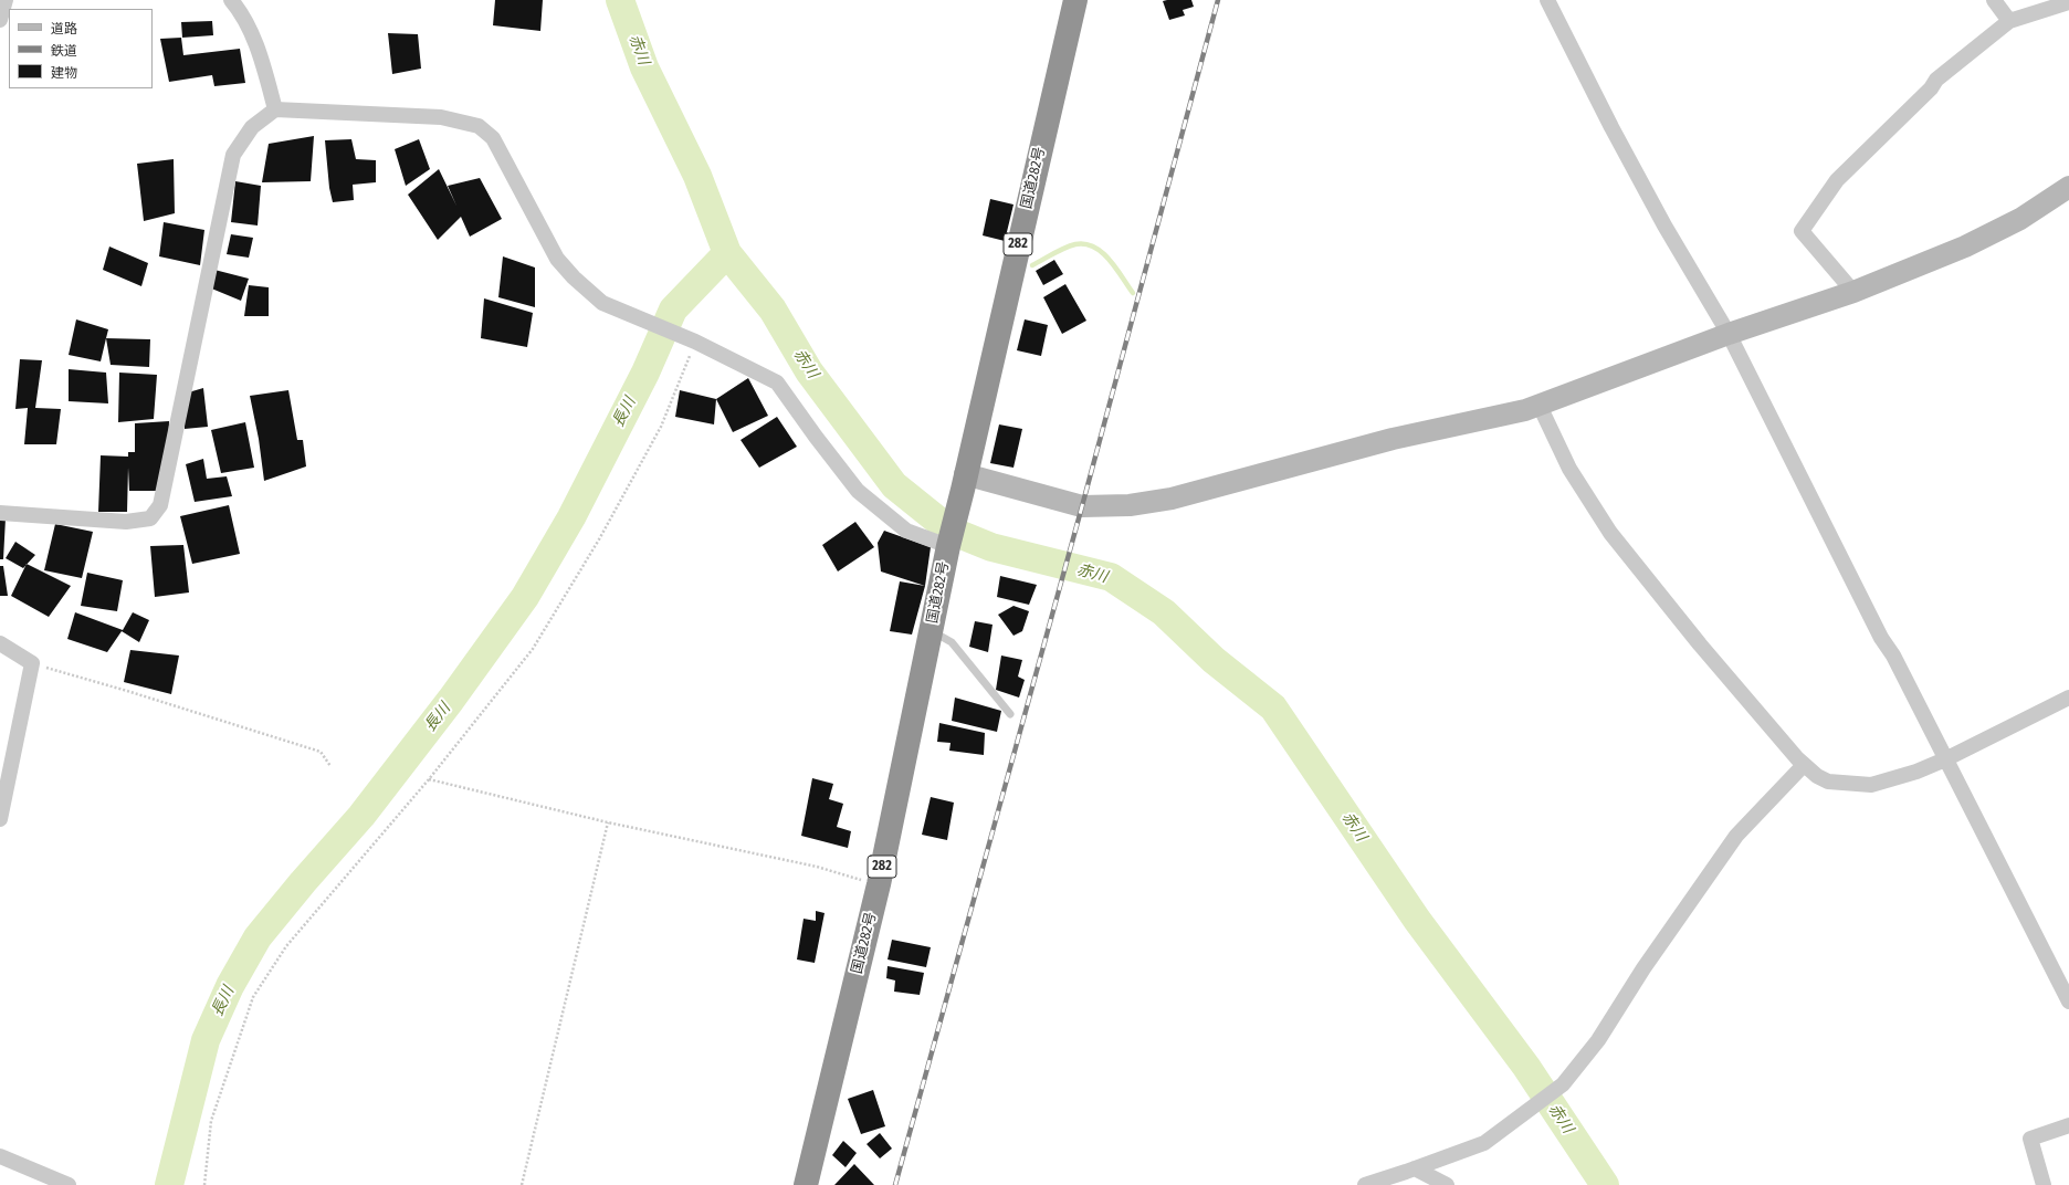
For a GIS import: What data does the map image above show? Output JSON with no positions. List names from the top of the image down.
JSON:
{
  "streets": {
    "highway": ["国道282号", "282"]
  },
  "water": ["赤川", "長川"],
  "legend": ["道路", "鉄道", "建物"]
}
